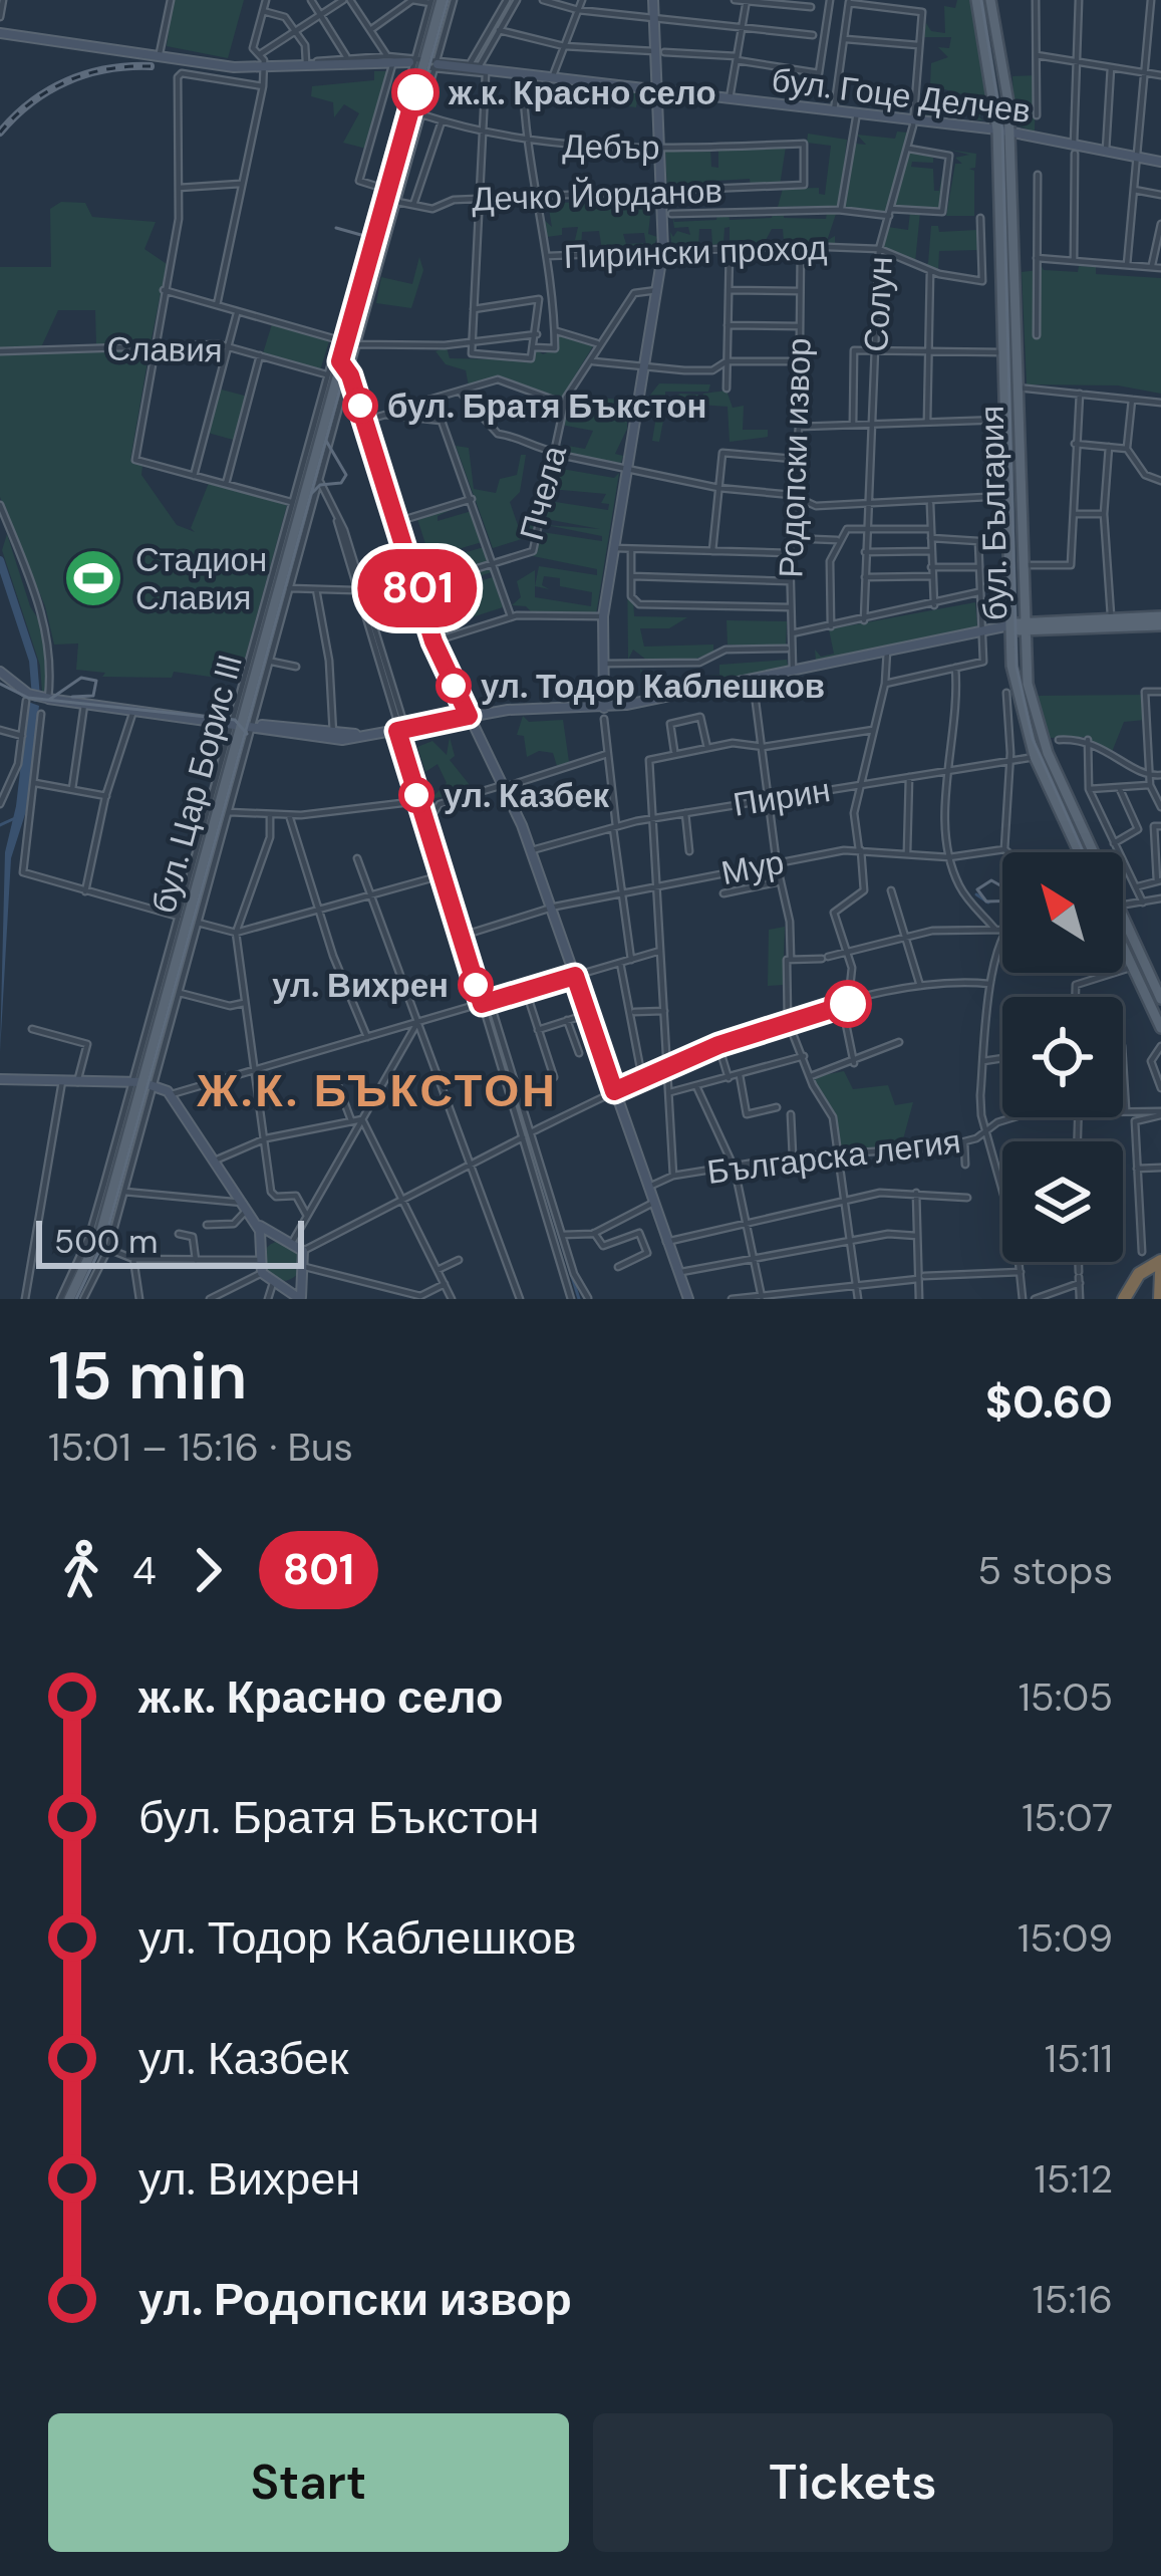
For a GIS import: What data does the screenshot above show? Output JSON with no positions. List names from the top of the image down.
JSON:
{
  "streets": {
    "main road": ["бул. България", "бул. Цар Борис III"],
    "street": [
      "бул. Гоце Делчев",
      "Дебър",
      "Дечко Йорданов",
      "Пирински проход",
      "Солун",
      "Славия",
      "Родопски извор",
      "Пчела",
      "Пирин",
      "Мур",
      "Българска легия"
    ]
  },
  "crossings": [
    ["бул. Гоце Делчев", "Солун"],
    ["бул. Гоце Делчев", "бул. България"],
    ["бул. Гоце Делчев", "бул. Цар Борис III"],
    ["Дебър", "Дечко Йорданов"],
    ["Дебър", "бул. Цар Борис III"],
    ["Дечко Йорданов", "бул. Цар Борис III"],
    ["Пирински проход", "Солун"],
    ["Пирински проход", "Родопски извор"],
    ["Славия", "бул. Цар Борис III"],
    ["бул. България", "Пирин"]
  ],
  "districts": ["Ж.К. БЪКСТОН"],
  "places": {
    "other": [
      "ж.к. Красно село",
      "бул. Братя Бъкстон",
      "ул. Тодор Каблешков",
      "ул. Казбек",
      "ул. Вихрен"
    ],
    "sports": ["Стадион Славия"]
  },
  "lines": ["bus line 801"],
  "scale_bar": "500 m",
  "north": "top left",
  "page": {
    "on_map": "801",
    "scale": "500 m",
    "heading": ["15 min", "15:01 – 15:16 · Bus", "$0.60"],
    "legs": ["4", "801", "5 stops"],
    "list": [
      {
        "name": "ж.к. Красно село",
        "value": "15:05"
      },
      {
        "name": "бул. Братя Бъкстон",
        "value": "15:07"
      },
      {
        "name": "ул. Тодор Каблешков",
        "value": "15:09"
      },
      {
        "name": "ул. Казбек",
        "value": "15:11"
      },
      {
        "name": "ул. Вихрен",
        "value": "15:12"
      },
      {
        "name": "ул. Родопски извор",
        "value": "15:16"
      }
    ],
    "buttons": ["Start", "Tickets"]
  }
}
